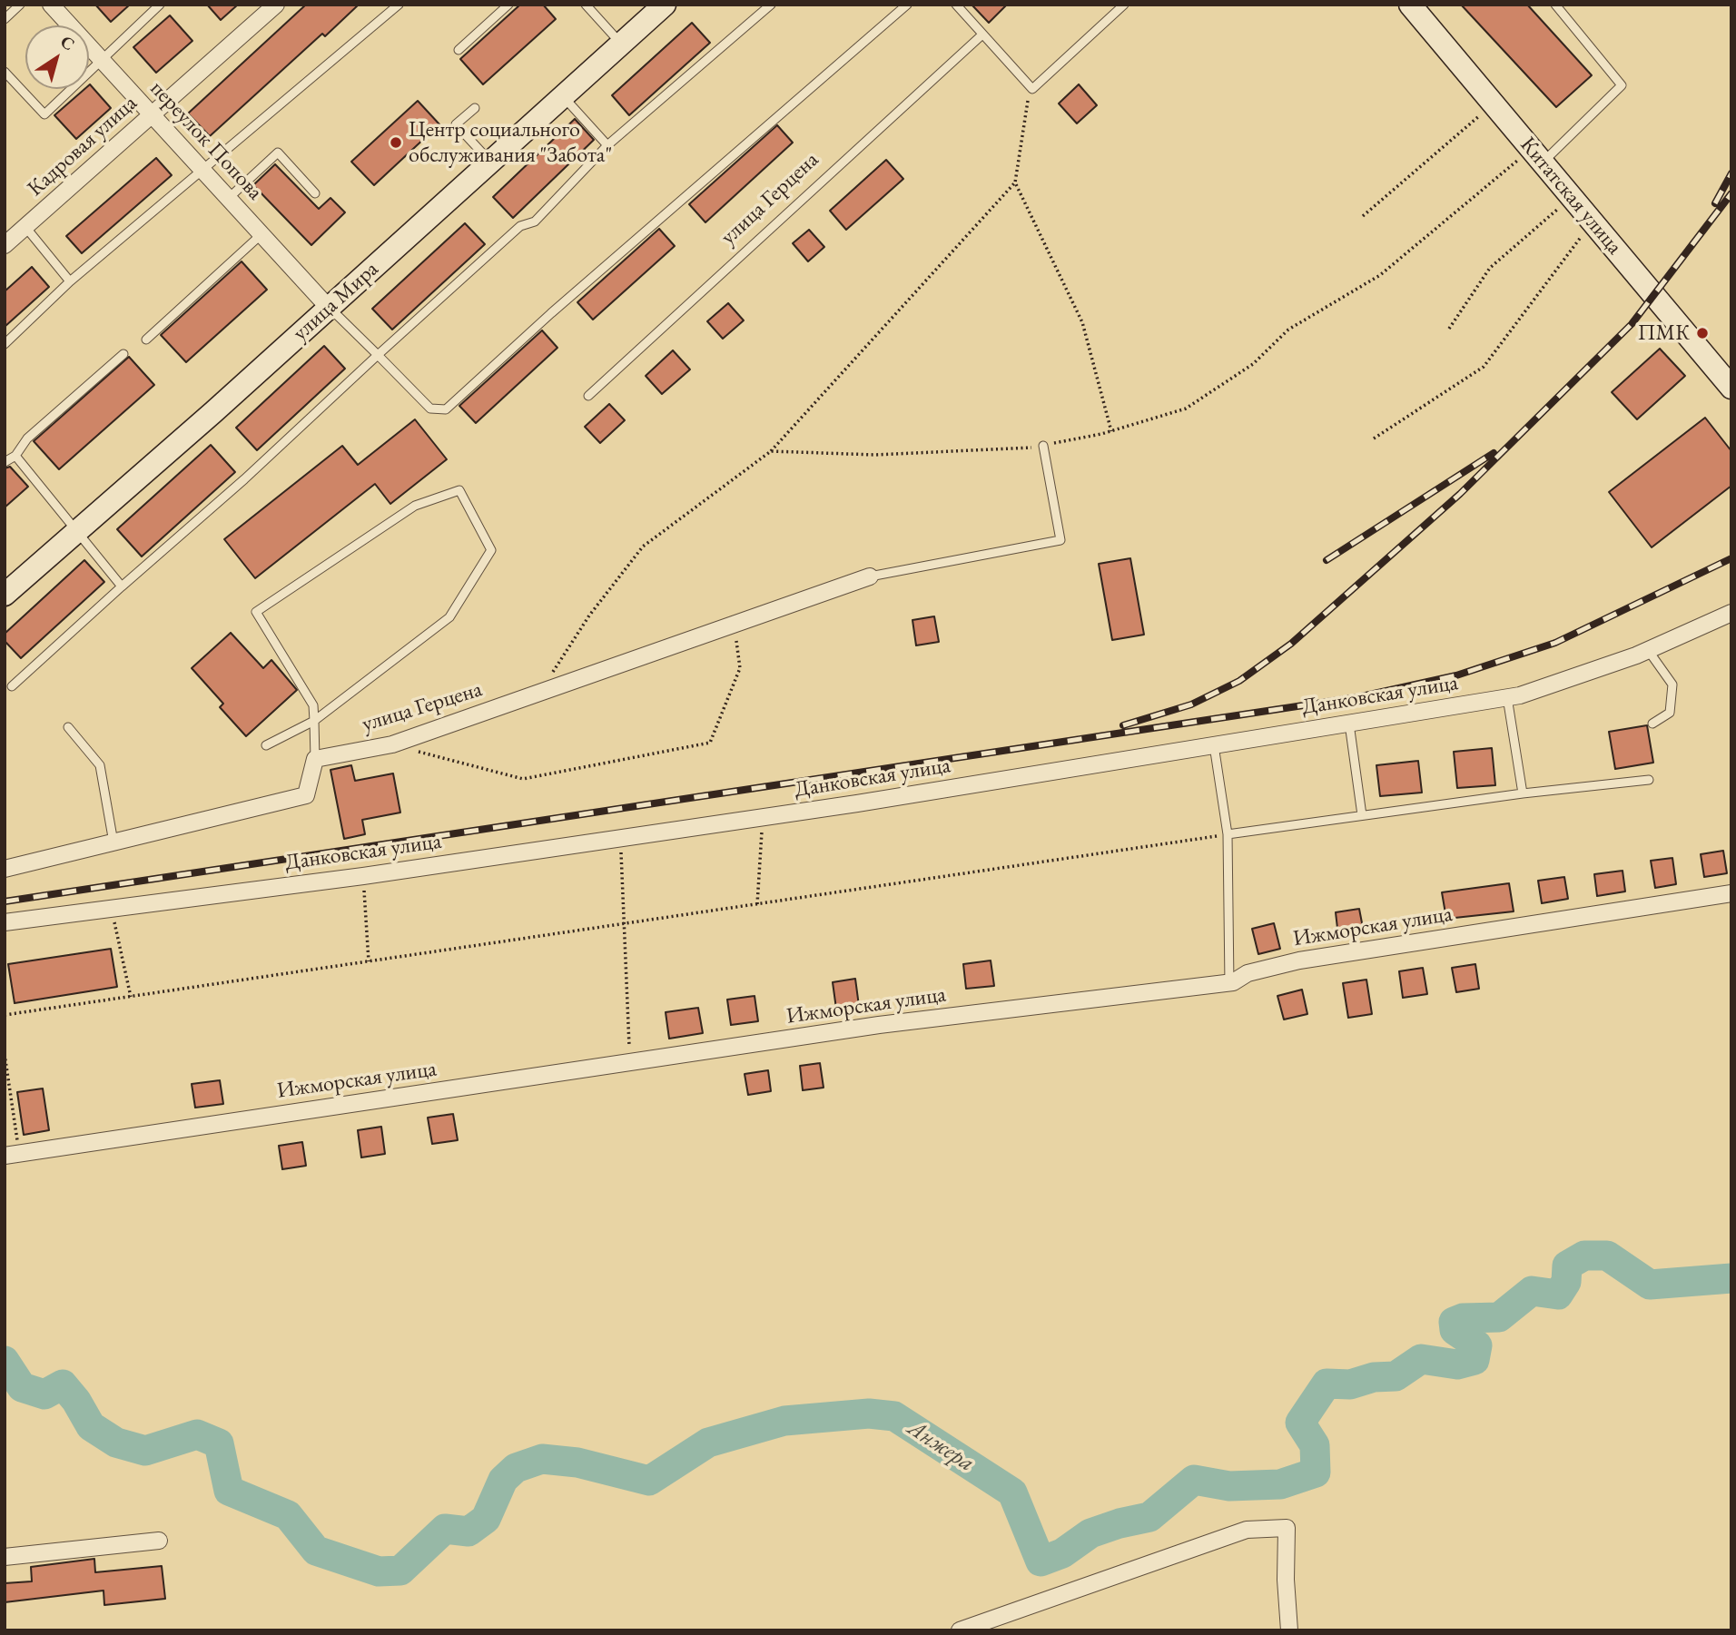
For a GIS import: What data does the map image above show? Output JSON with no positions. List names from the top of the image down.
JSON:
{
  "streets": {
    "main road": ["Китатская улица", "улица Мира"],
    "street": [
      "переулок Попова",
      "Кадровая улица",
      "улица Герцена",
      "Данковская улица",
      "Ижморская улица"
    ]
  },
  "crossings": [
    ["переулок Попова", "Кадровая улица"],
    ["переулок Попова", "улица Мира"]
  ],
  "water": ["Анжера"],
  "places": ["Центр социального обслуживания \"Забота\"", "ПМК"],
  "north": "top right"
}
